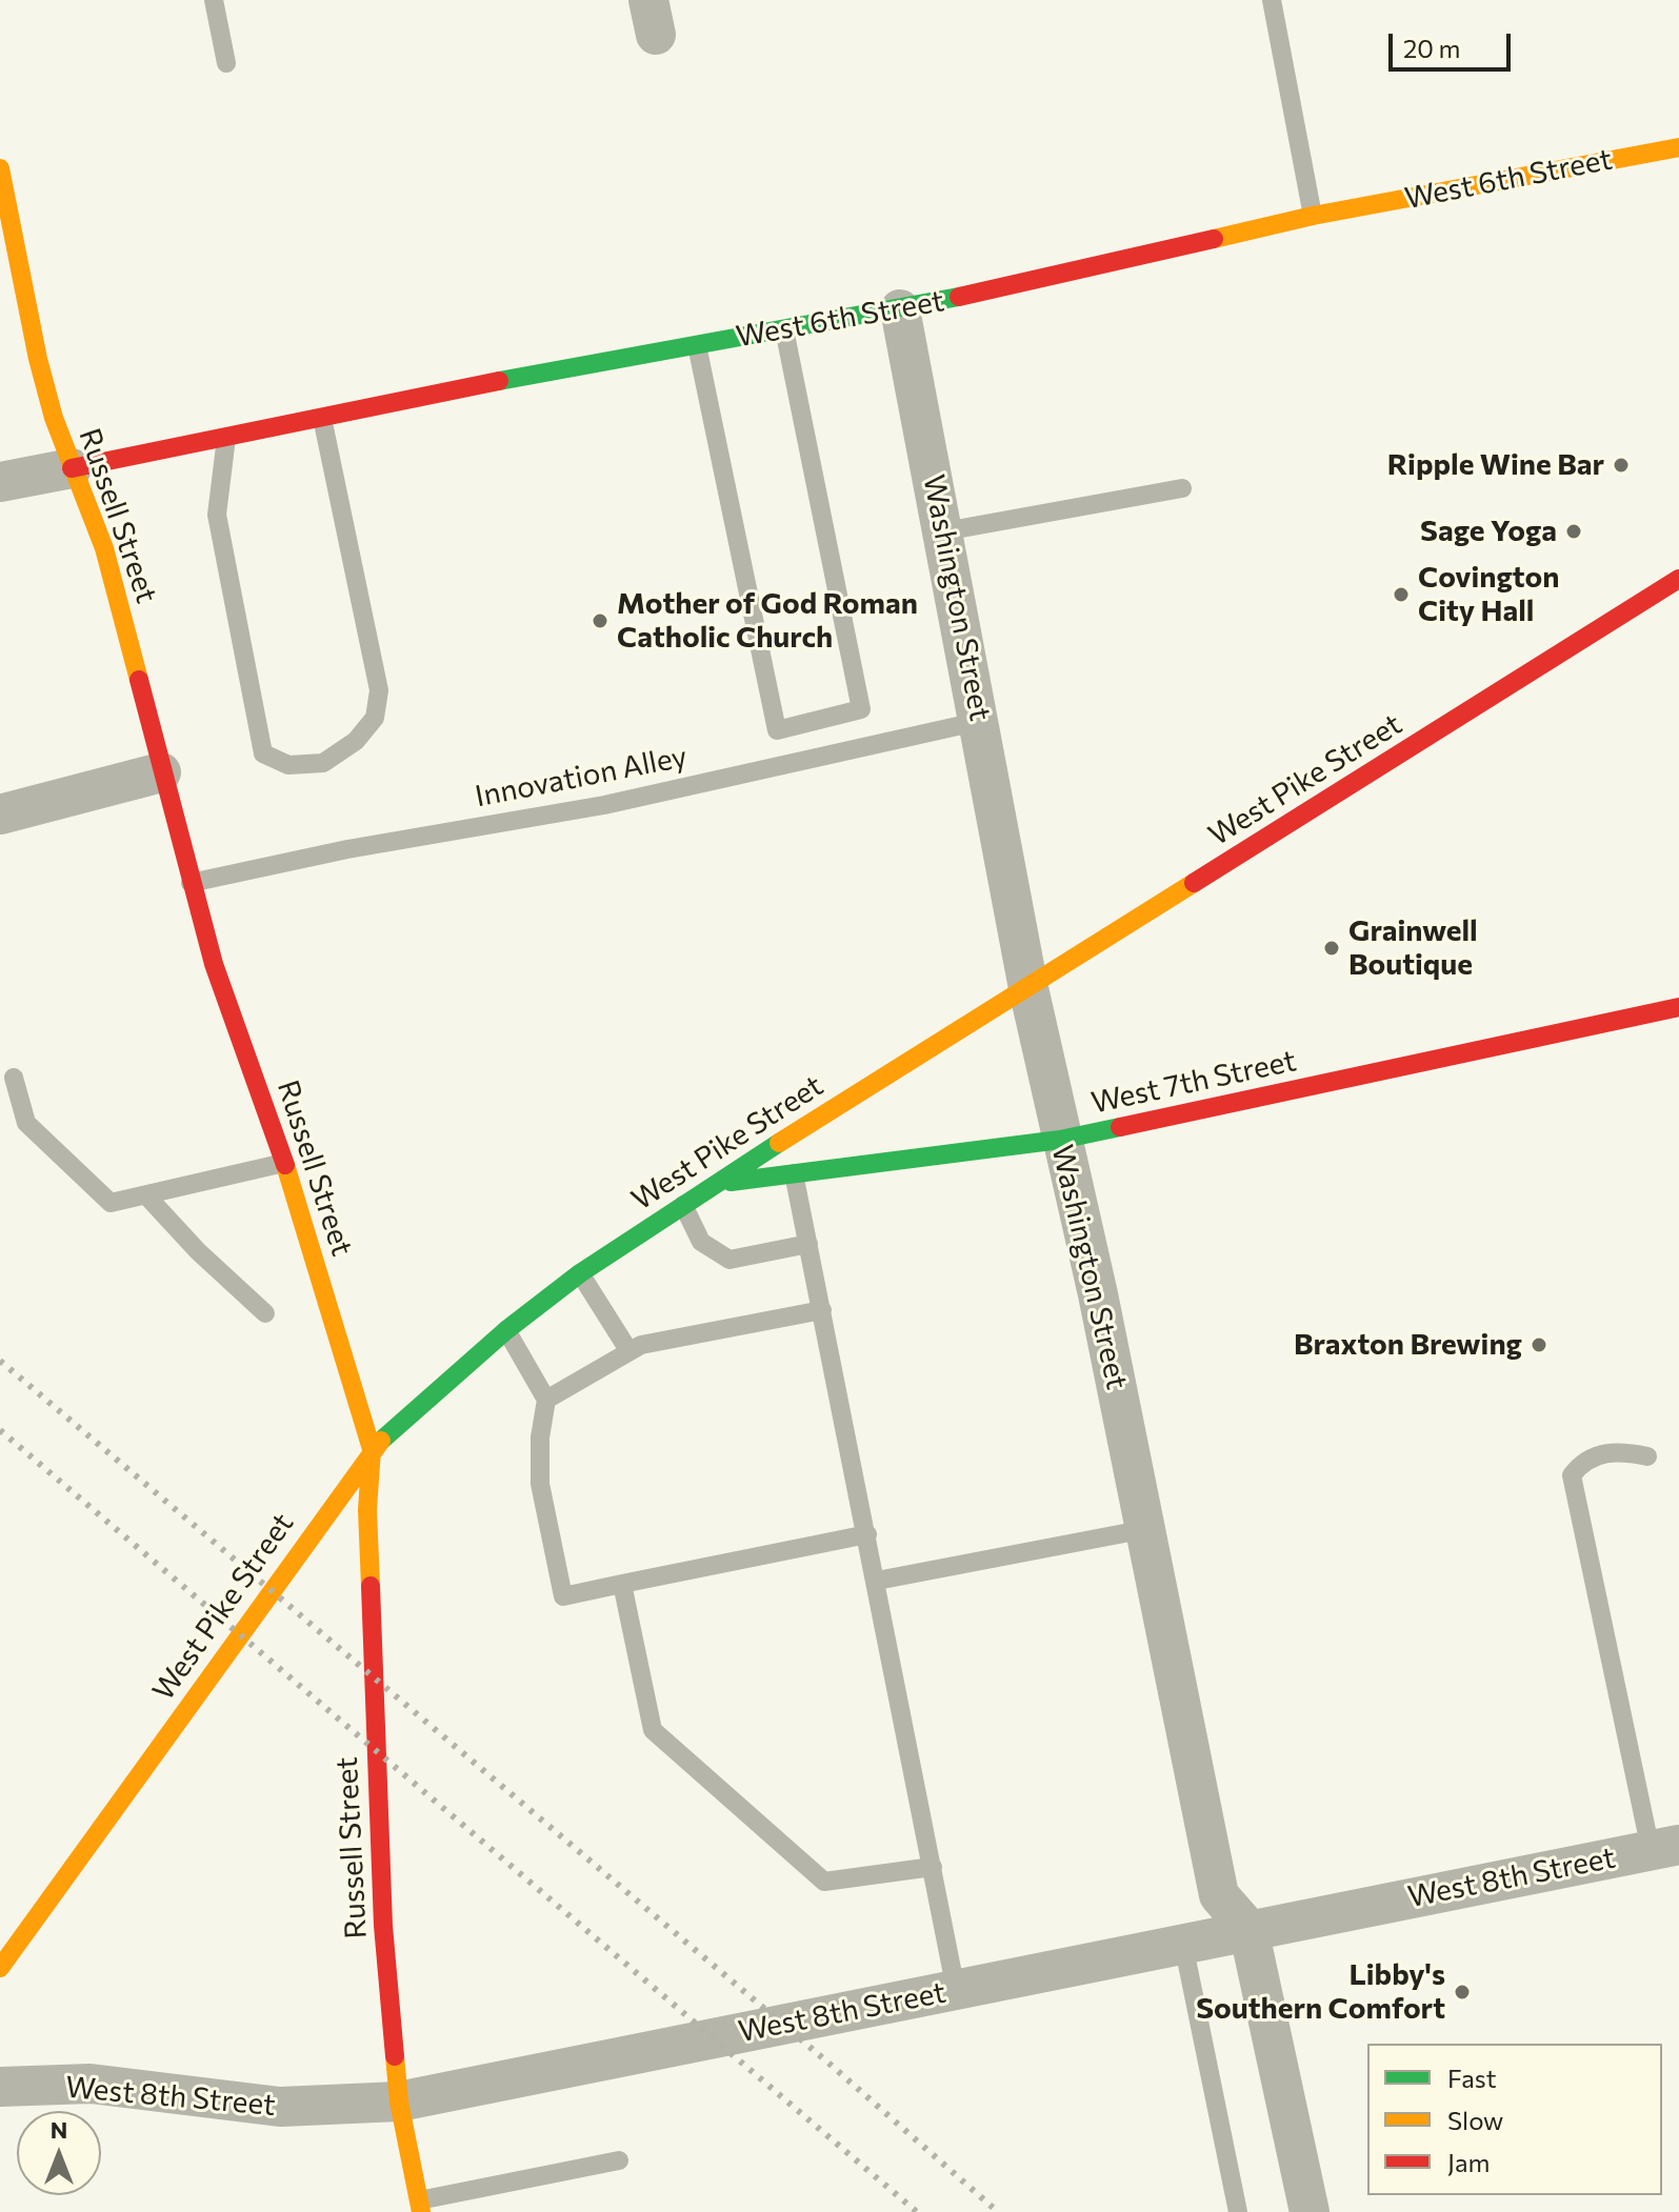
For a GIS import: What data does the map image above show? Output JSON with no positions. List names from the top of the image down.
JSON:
{
  "streets": {
    "street": [
      "West 6th Street",
      "Russell Street",
      "Washington Street",
      "West Pike Street",
      "West 7th Street",
      "West 8th Street"
    ],
    "lane": ["Innovation Alley"]
  },
  "crossings": [
    ["West 6th Street", "Russell Street"],
    ["West 6th Street", "Washington Street"],
    ["Russell Street", "Innovation Alley"],
    ["Russell Street", "West Pike Street"],
    ["Russell Street", "West 8th Street"],
    ["Washington Street", "Innovation Alley"],
    ["Washington Street", "West Pike Street"],
    ["Washington Street", "West 7th Street"],
    ["Washington Street", "West 8th Street"],
    ["West Pike Street", "West 7th Street"]
  ],
  "places": [
    "Ripple Wine Bar",
    "Sage Yoga",
    "Covington City Hall",
    "Mother of God Roman Catholic Church",
    "Grainwell Boutique",
    "Braxton Brewing",
    "Libby's Southern Comfort"
  ],
  "legend": ["Fast", "Slow", "Jam"],
  "scale_bar": "20 m",
  "north": "top"
}
